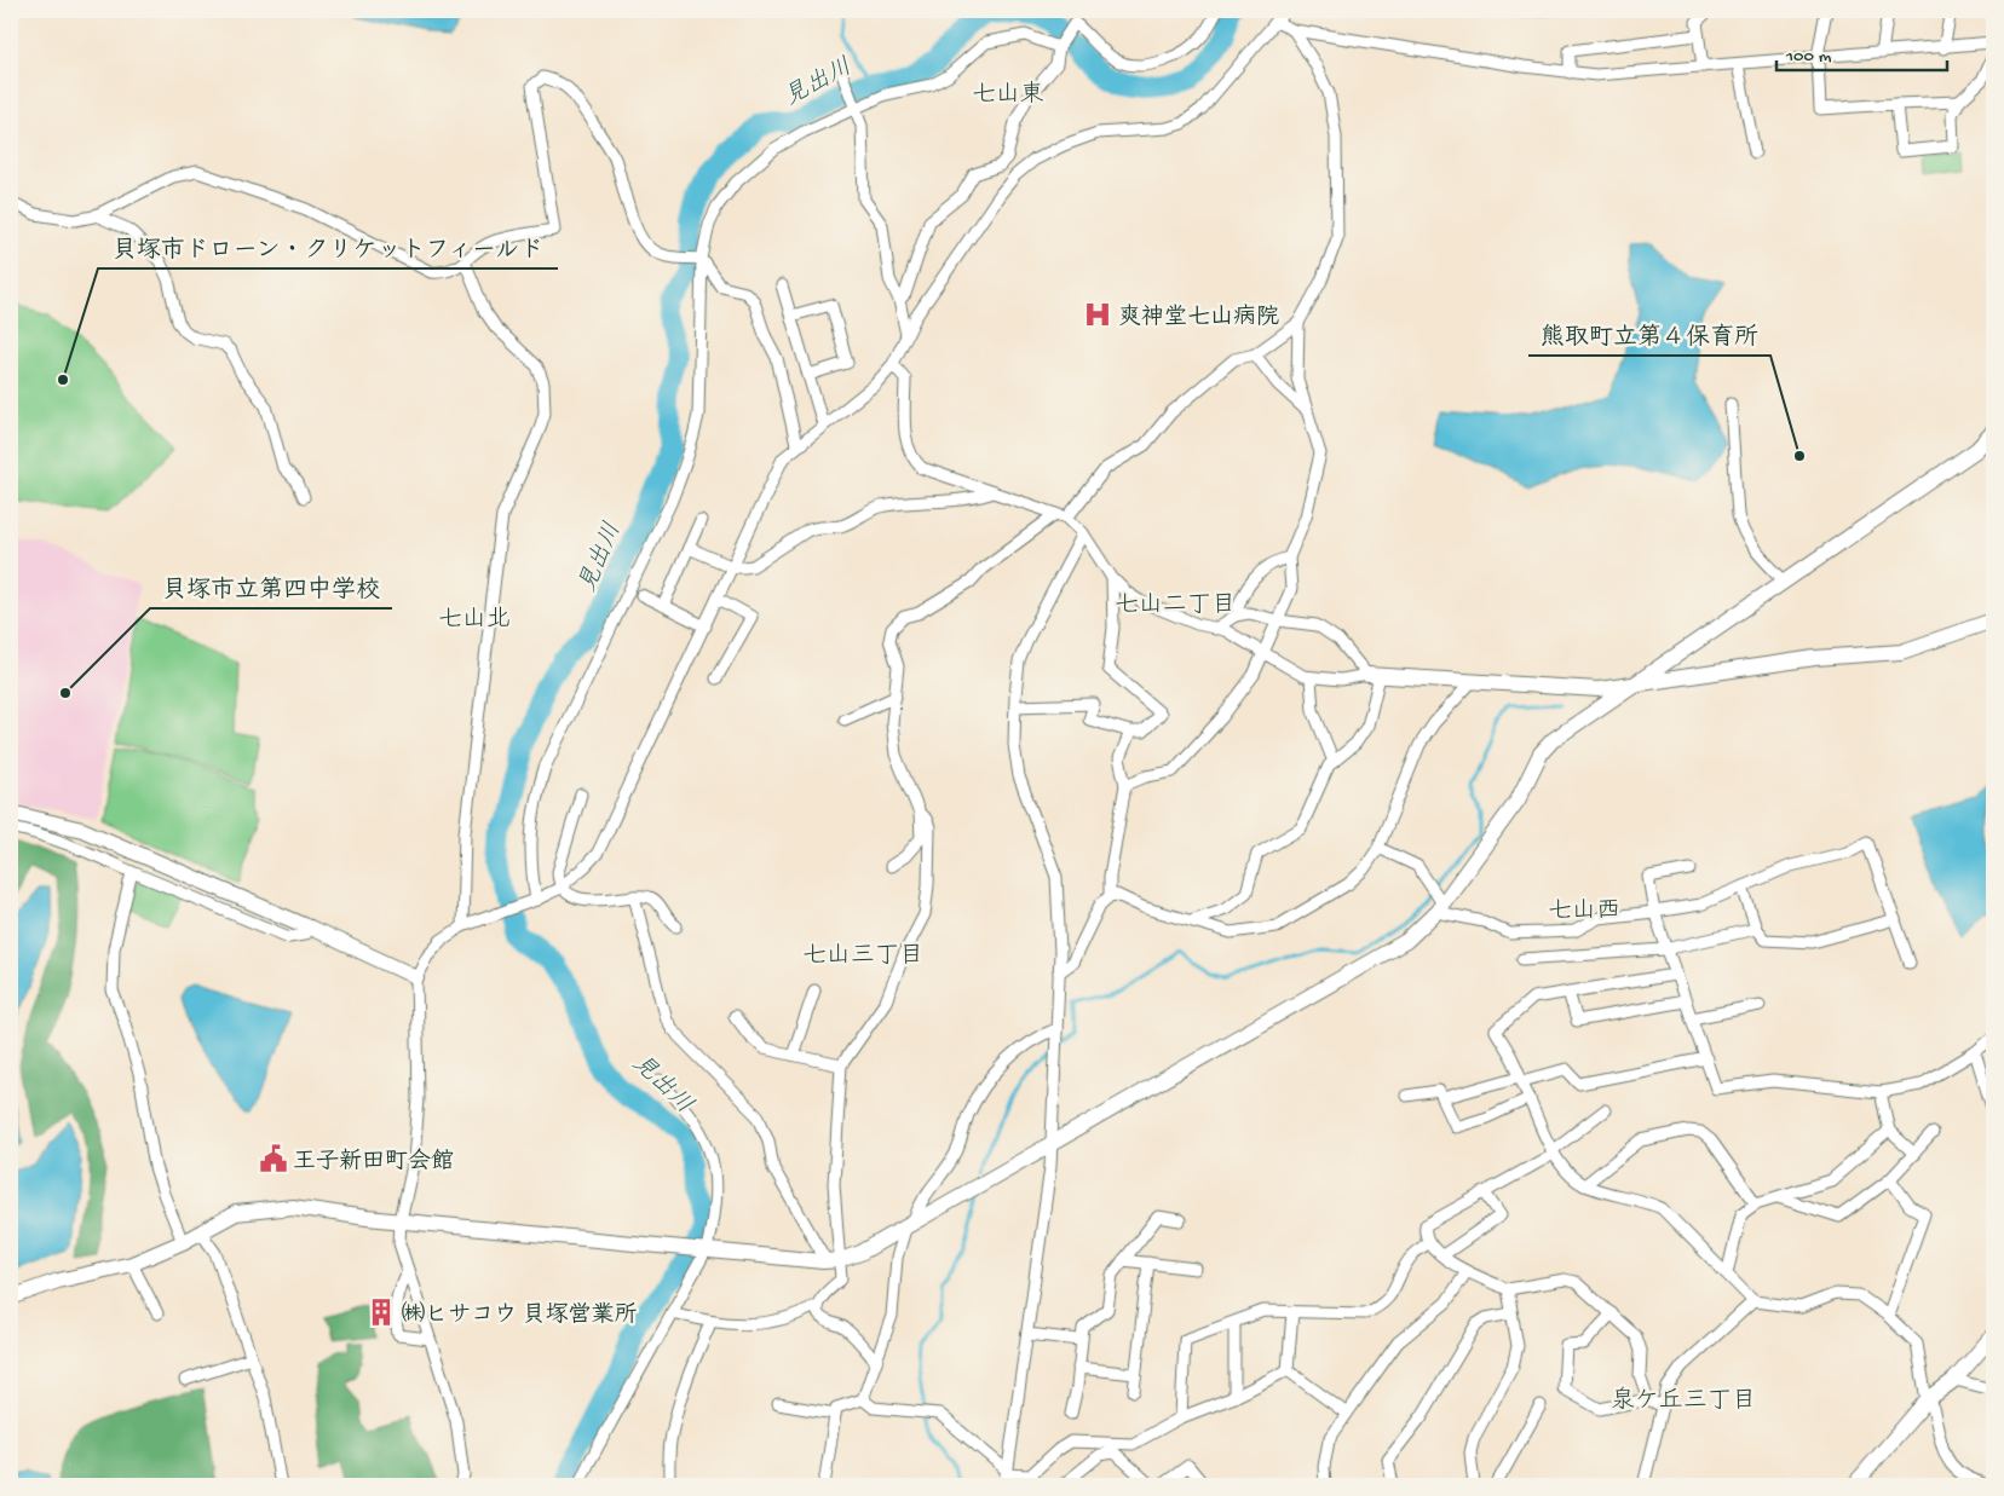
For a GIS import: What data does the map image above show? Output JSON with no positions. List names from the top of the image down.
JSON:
{
  "districts": [
    "七山東",
    "七山二丁目",
    "七山北",
    "七山西",
    "七山三丁目",
    "泉ケ丘三丁目"
  ],
  "water": ["見出川"],
  "places": {
    "hospital": ["爽神堂七山病院"],
    "other": ["貝塚市ドローン・クリケットフィールド", "熊取町立第４保育所", "貝塚市立第四中学校"],
    "public building": ["王子新田町会館"],
    "building": ["㈱ヒサコウ 貝塚営業所"]
  },
  "scale_bar": "100 m"
}
